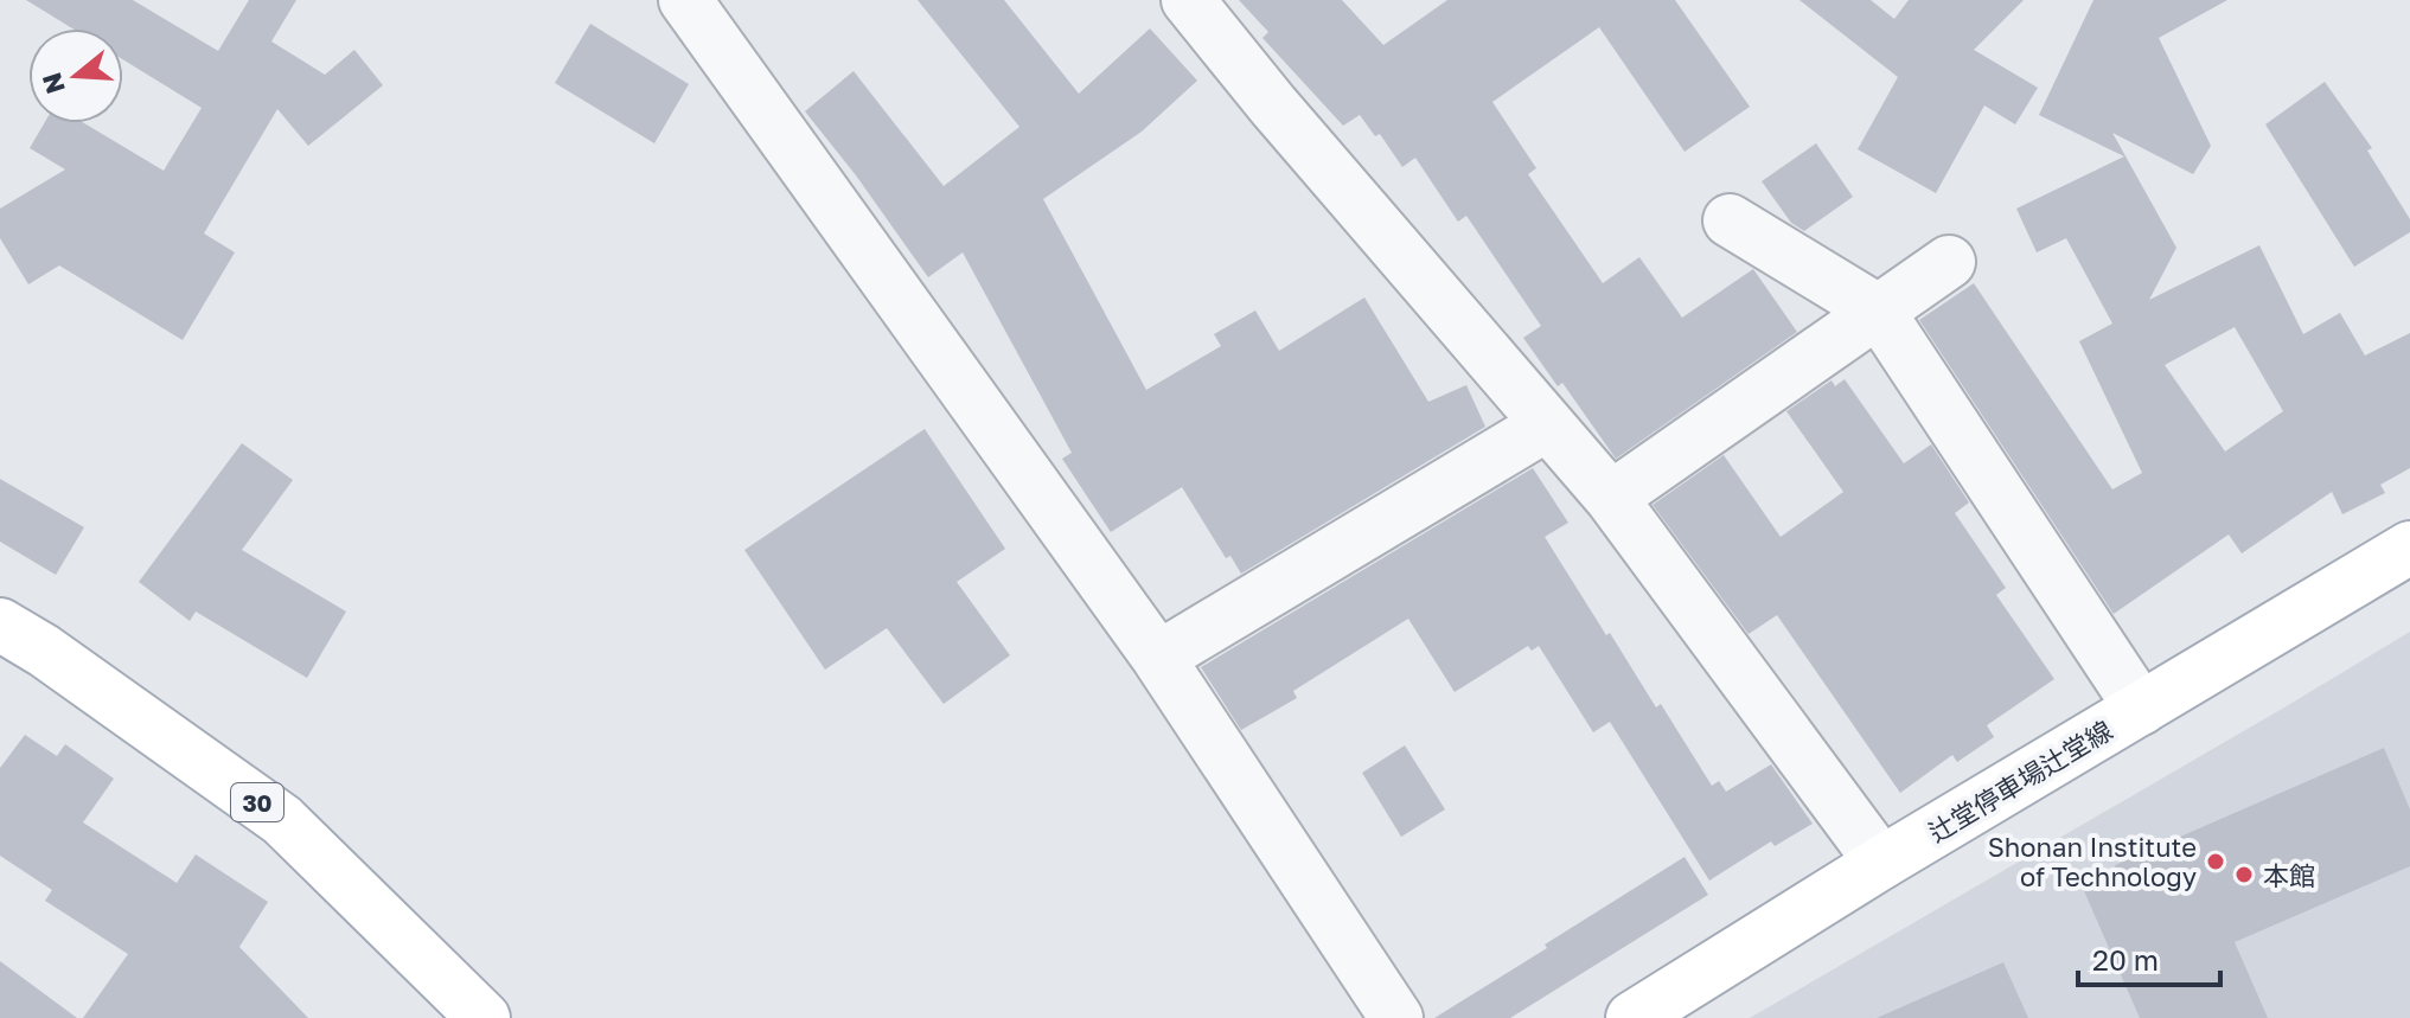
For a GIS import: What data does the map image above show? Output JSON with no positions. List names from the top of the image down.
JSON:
{
  "streets": {
    "main road": ["辻堂停車場辻堂線", "30"]
  },
  "places": ["Shonan Institute of Technology", "本館"],
  "scale_bar": "20 m",
  "north": "left"
}
